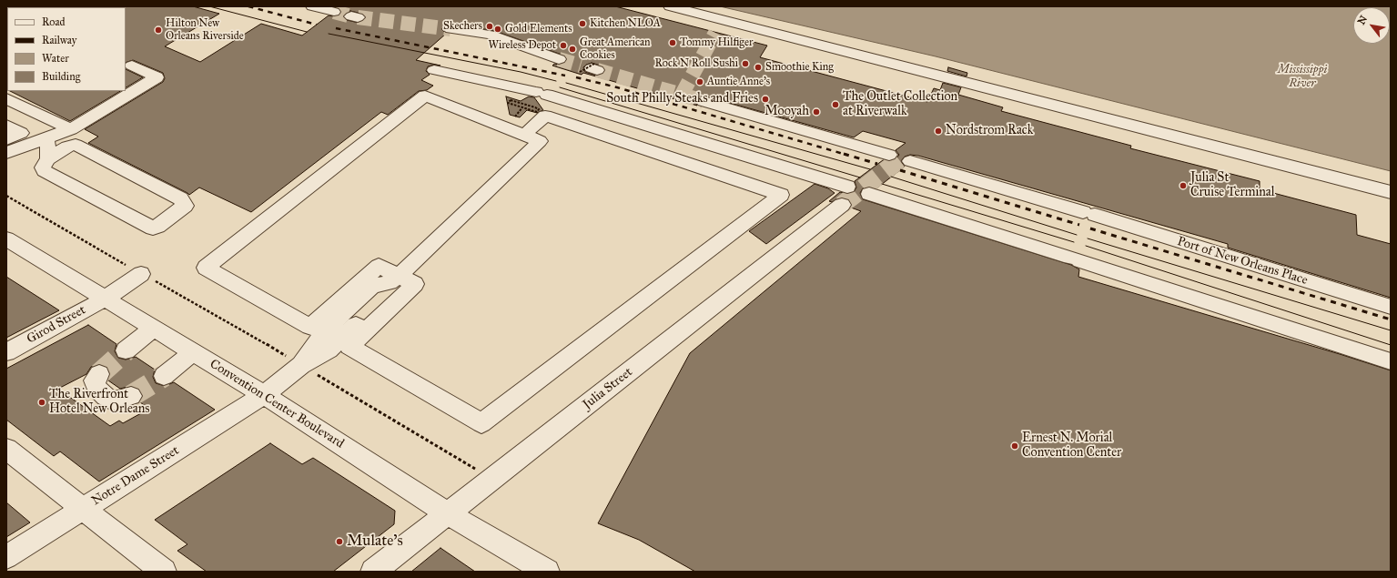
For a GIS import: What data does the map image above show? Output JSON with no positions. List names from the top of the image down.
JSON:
{
  "streets": {
    "street": [
      "Port of New Orleans Place",
      "Girod Street",
      "Julia Street",
      "Convention Center Boulevard",
      "Notre Dame Street"
    ]
  },
  "crossings": [
    ["Girod Street", "Convention Center Boulevard"],
    ["Julia Street", "Convention Center Boulevard"],
    ["Convention Center Boulevard", "Notre Dame Street"]
  ],
  "water": ["Mississippi River"],
  "places": [
    "Kitchen NLOA",
    "Skechers",
    "Gold Elements",
    "Hilton New Orleans Riverside",
    "Tommy Hilfiger",
    "Wireless Depot",
    "Great American Cookies",
    "Rock N Roll Sushi",
    "Smoothie King",
    "Auntie Anne's",
    "South Philly Steaks and Fries",
    "The Outlet Collection at Riverwalk",
    "Mooyah",
    "Nordstrom Rack",
    "Julia St Cruise Terminal",
    "The Riverfront Hotel New Orleans",
    "Ernest N. Morial Convention Center",
    "Mulate's"
  ],
  "legend": [
    "Road",
    "Railway",
    "Water",
    "Building"
  ],
  "north": "top left"
}
